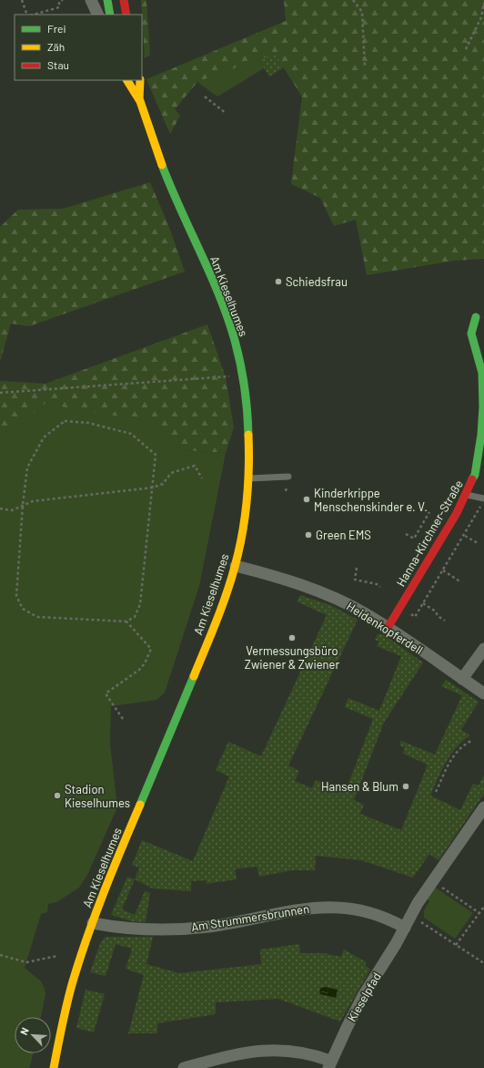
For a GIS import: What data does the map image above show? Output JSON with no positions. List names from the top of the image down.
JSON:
{
  "streets": {
    "street": [
      "Am Kieselhumes",
      "Hanna-Kirchner-Straße",
      "Heidenkopferdell",
      "Am Strummersbrunnen",
      "Kieselpfad"
    ]
  },
  "crossings": [
    ["Am Kieselhumes", "Heidenkopferdell"],
    ["Am Kieselhumes", "Am Strummersbrunnen"],
    ["Hanna-Kirchner-Straße", "Heidenkopferdell"],
    ["Am Strummersbrunnen", "Kieselpfad"]
  ],
  "places": [
    "Schiedsfrau",
    "Kinderkrippe Menschenskinder e. V.",
    "Green EMS",
    "Vermessungsbüro Zwiener & Zwiener",
    "Hansen & Blum",
    "Stadion Kieselhumes"
  ],
  "legend": ["Frei", "Zäh", "Stau"],
  "north": "top left"
}
